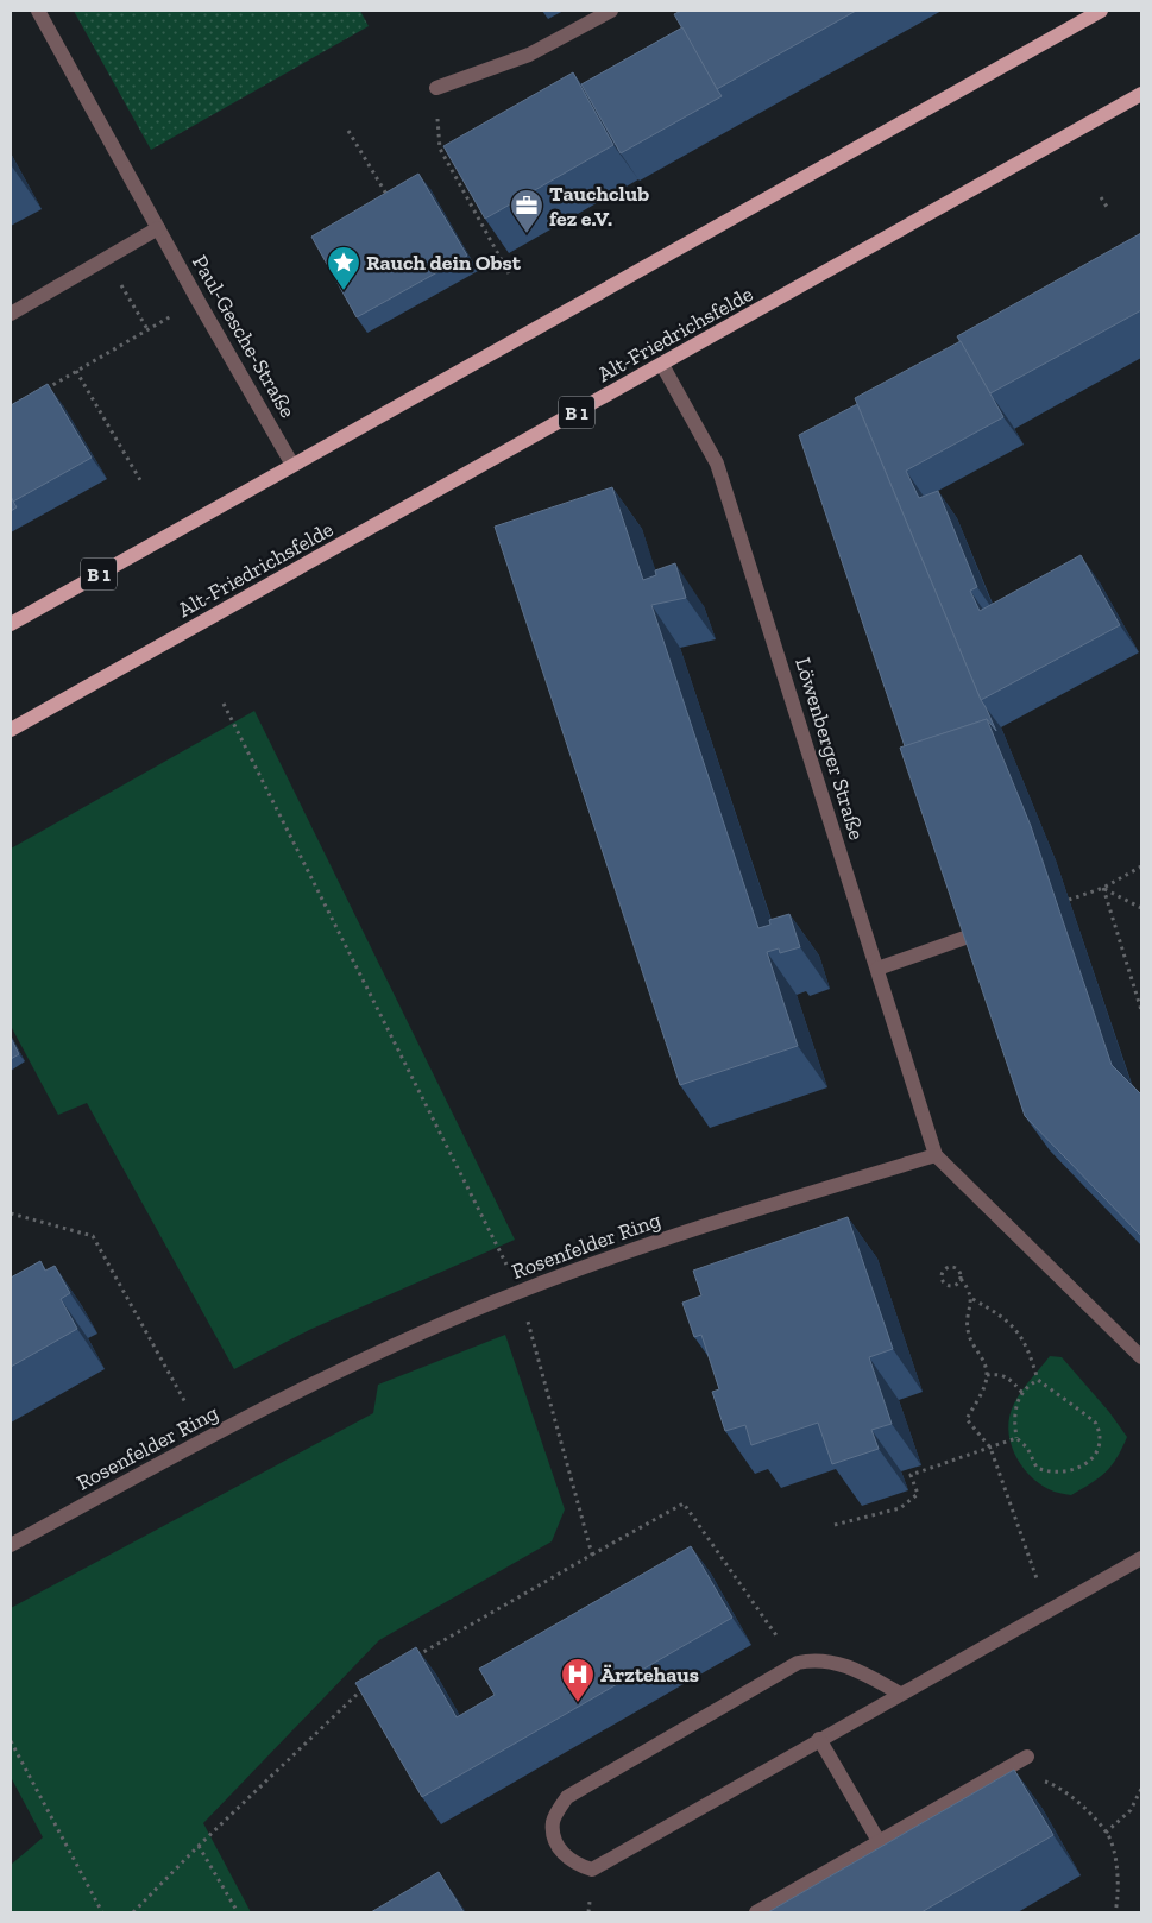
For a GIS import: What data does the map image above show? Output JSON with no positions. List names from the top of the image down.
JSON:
{
  "streets": {
    "main road": ["Alt-Friedrichsfelde", "B 1"],
    "street": ["Paul-Gesche-Straße", "Löwenberger Straße", "Rosenfelder Ring"]
  },
  "crossings": [
    ["Alt-Friedrichsfelde", "Löwenberger Straße"],
    ["Paul-Gesche-Straße", "B 1"],
    ["Löwenberger Straße", "Rosenfelder Ring"]
  ],
  "places": {
    "office": ["Tauchclub fez e.V."],
    "place": ["Rauch dein Obst"],
    "hospital": ["Ärztehaus"]
  }
}
